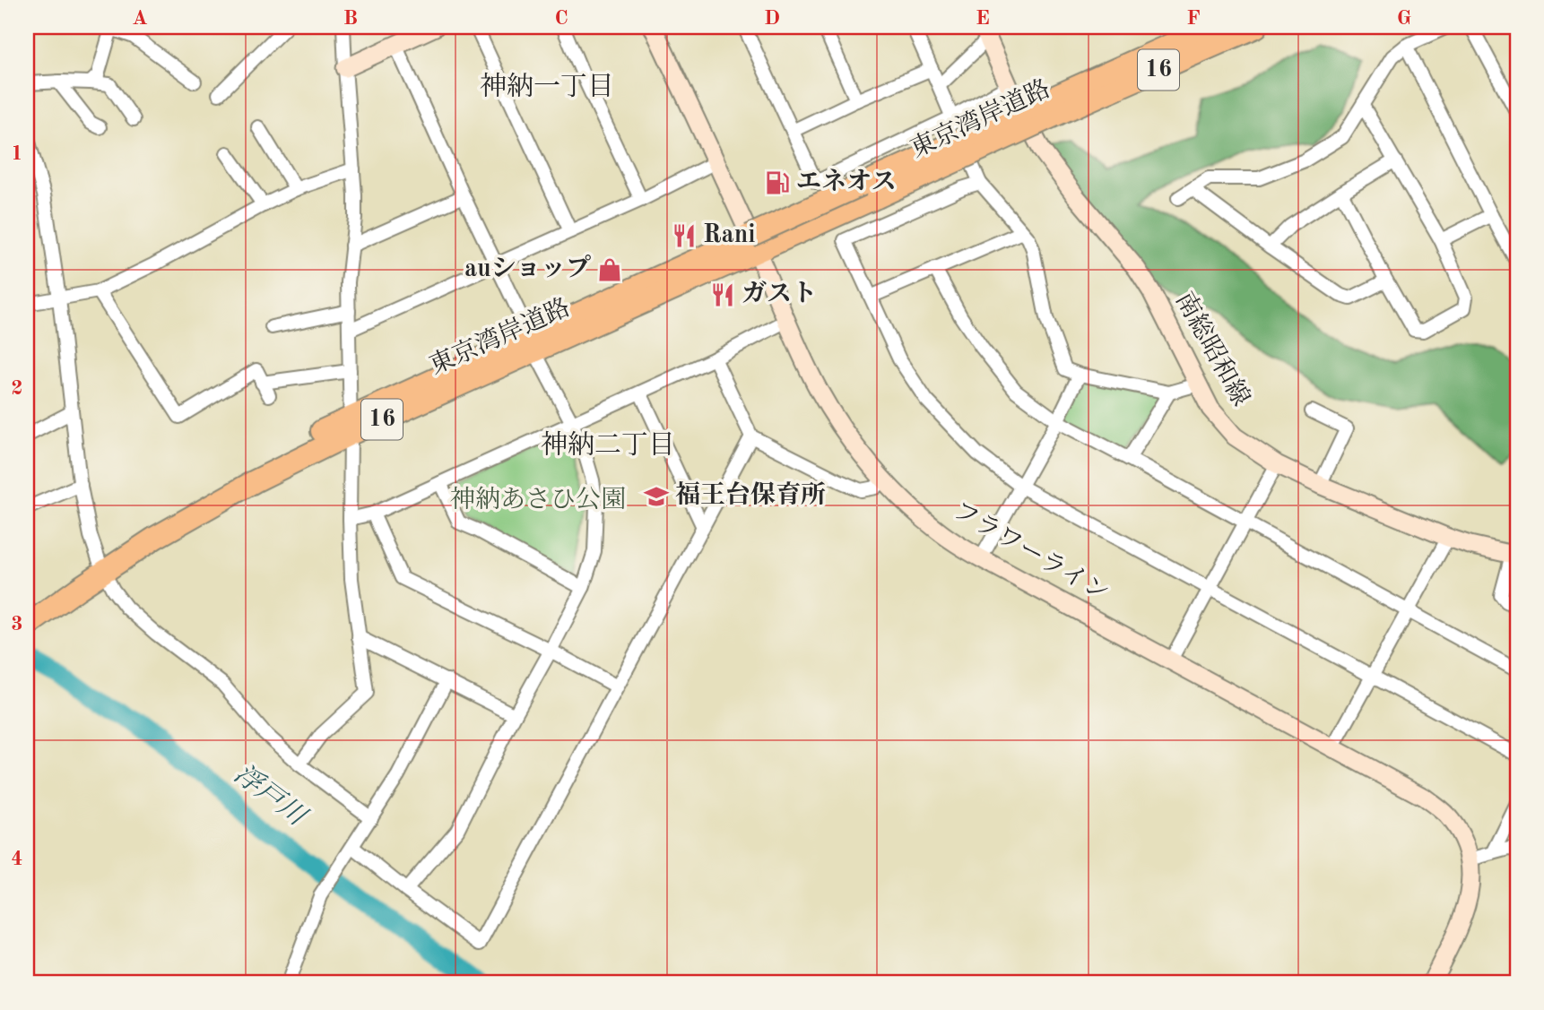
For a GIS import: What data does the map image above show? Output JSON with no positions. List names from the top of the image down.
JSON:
{
  "streets": {
    "highway": ["16", "東京湾岸道路"],
    "street": ["南総昭和線", "フラワーライン"]
  },
  "crossings": [
    ["東京湾岸道路", "フラワーライン"]
  ],
  "districts": ["神納一丁目", "神納二丁目"],
  "water": ["浮戸川"],
  "parks": ["神納あさひ公園"],
  "places": {
    "fuel station": ["エネオス"],
    "restaurant": ["Rani", "ガスト"],
    "shop": ["auショップ"],
    "school or university": ["福王台保育所"]
  },
  "grid": {
    "columns": [
      "A",
      "B",
      "C",
      "D",
      "E",
      "F",
      "G"
    ],
    "rows": [
      "1",
      "2",
      "3",
      "4"
    ]
  }
}
